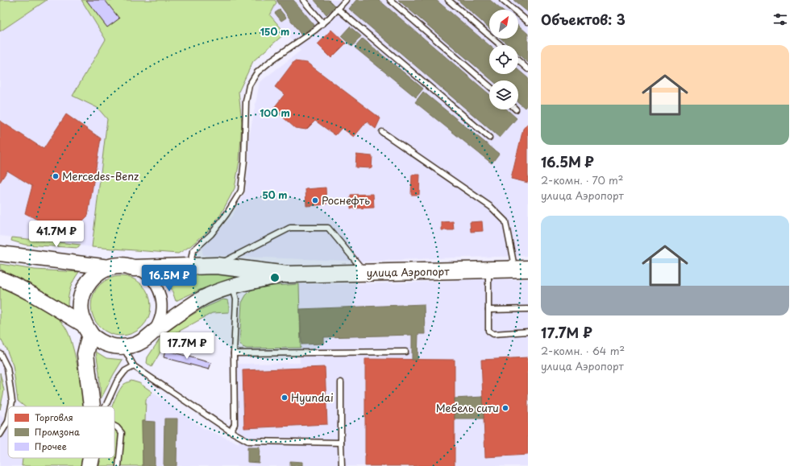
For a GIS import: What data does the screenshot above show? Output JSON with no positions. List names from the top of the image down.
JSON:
{
  "streets": {
    "main road": ["улица Аэропорт"]
  },
  "places": [
    "Mercedes-Benz",
    "Роснефть",
    "Hyundai",
    "Мебель сити"
  ],
  "legend": ["Торговля", "Промзона", "Прочее"],
  "north": "top right",
  "page": {
    "heading": "Объектов: 3",
    "list": [
      {
        "name": "16.5M ₽",
        "note": "2-комн. · 70 m² · улица Аэропорт"
      },
      {
        "name": "17.7M ₽",
        "note": "2-комн. · 64 m² · улица Аэропорт"
      }
    ],
    "price": ["41.7M ₽", "16.5M ₽", "17.7M ₽"]
  },
  "rings": ["150 m", "100 m", "50 m"]
}
